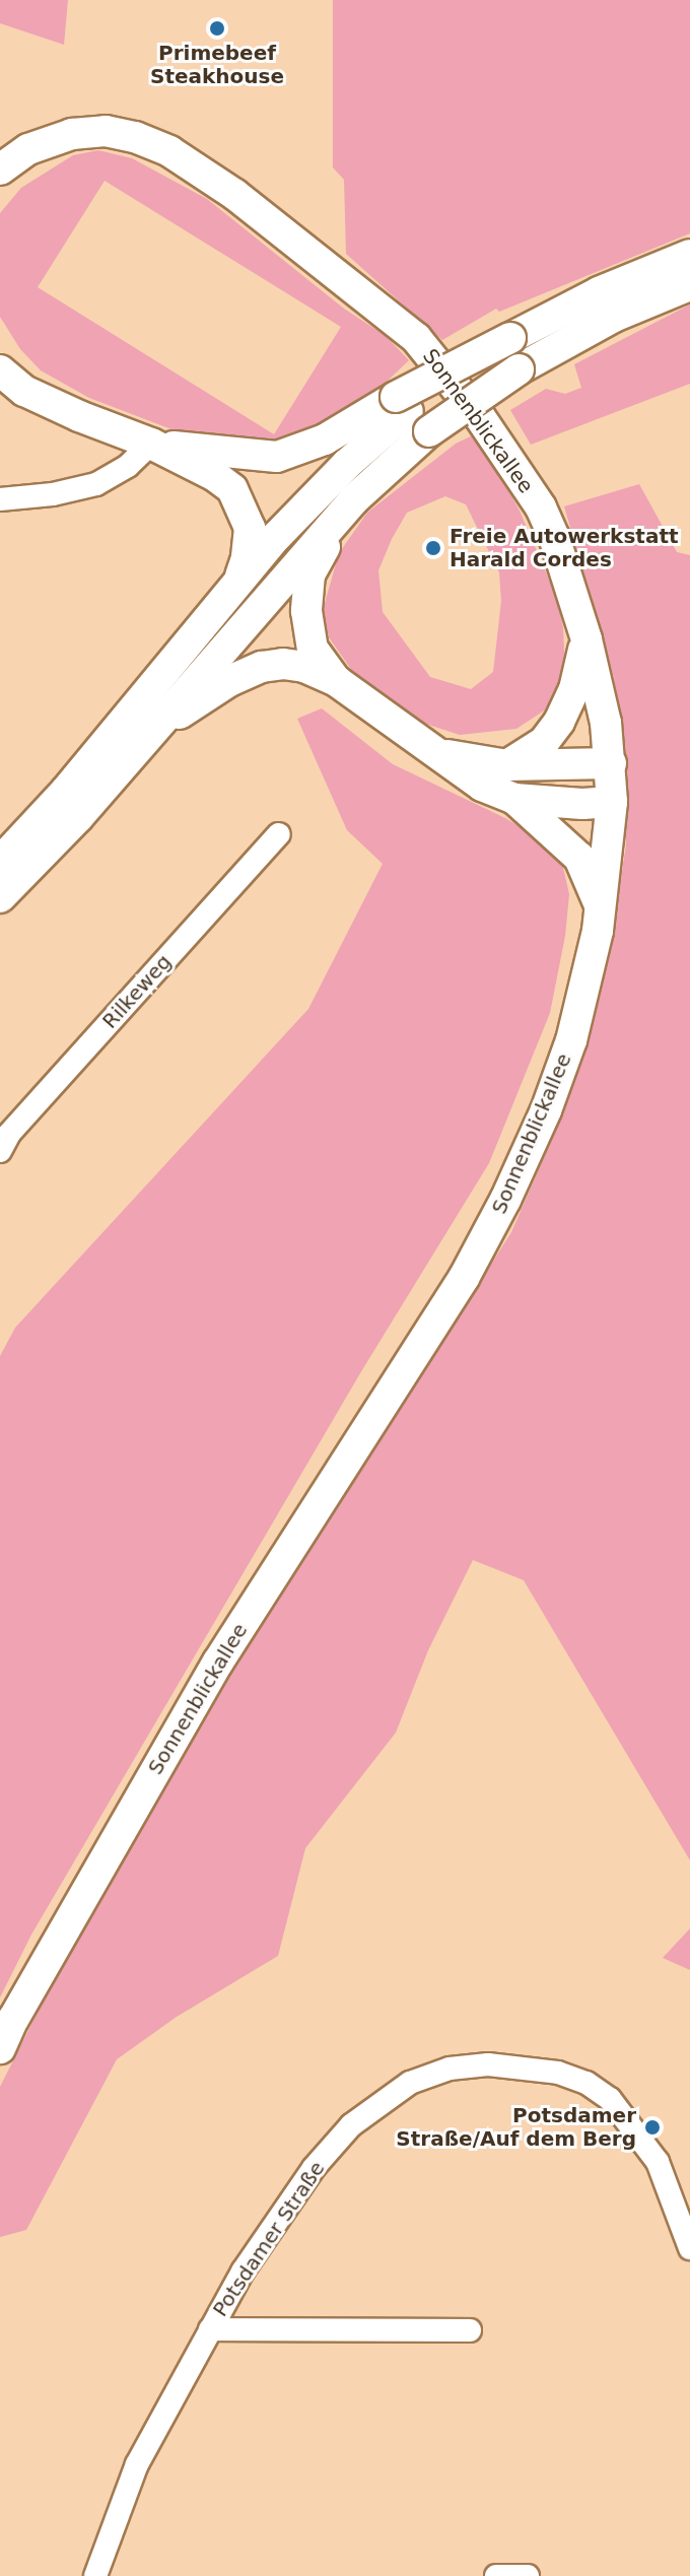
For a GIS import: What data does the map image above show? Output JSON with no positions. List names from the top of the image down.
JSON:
{
  "streets": {
    "main road": ["Sonnenblickallee"],
    "street": ["Rilkeweg", "Potsdamer Straße"]
  },
  "places": ["Primebeef Steakhouse", "Freie Autowerkstatt Harald Cordes", "Potsdamer Straße/Auf dem Berg"]
}
